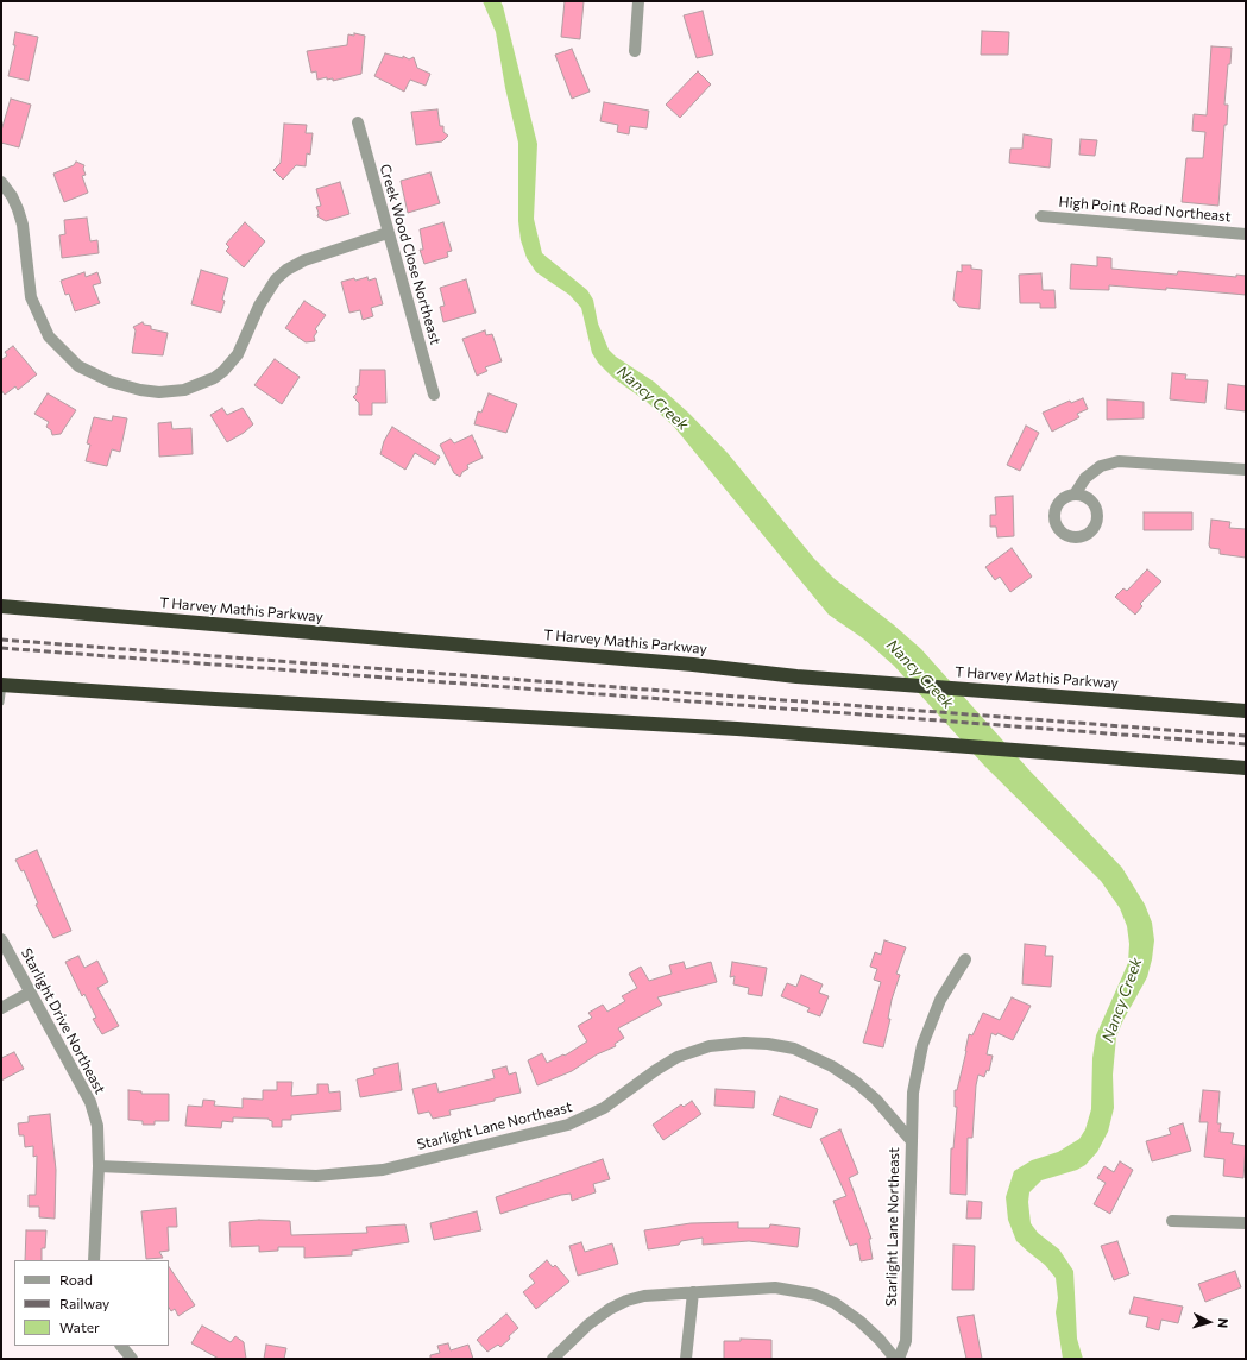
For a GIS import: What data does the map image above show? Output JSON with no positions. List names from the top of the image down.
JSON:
{
  "streets": {
    "highway": ["T Harvey Mathis Parkway"],
    "street": [
      "High Point Road Northeast",
      "Creek Wood Close Northeast",
      "Starlight Drive Northeast",
      "Starlight Lane Northeast"
    ]
  },
  "crossings": [
    ["Starlight Drive Northeast", "Starlight Lane Northeast"]
  ],
  "water": ["Nancy Creek"],
  "legend": ["Road", "Railway", "Water"],
  "north": "right"
}
